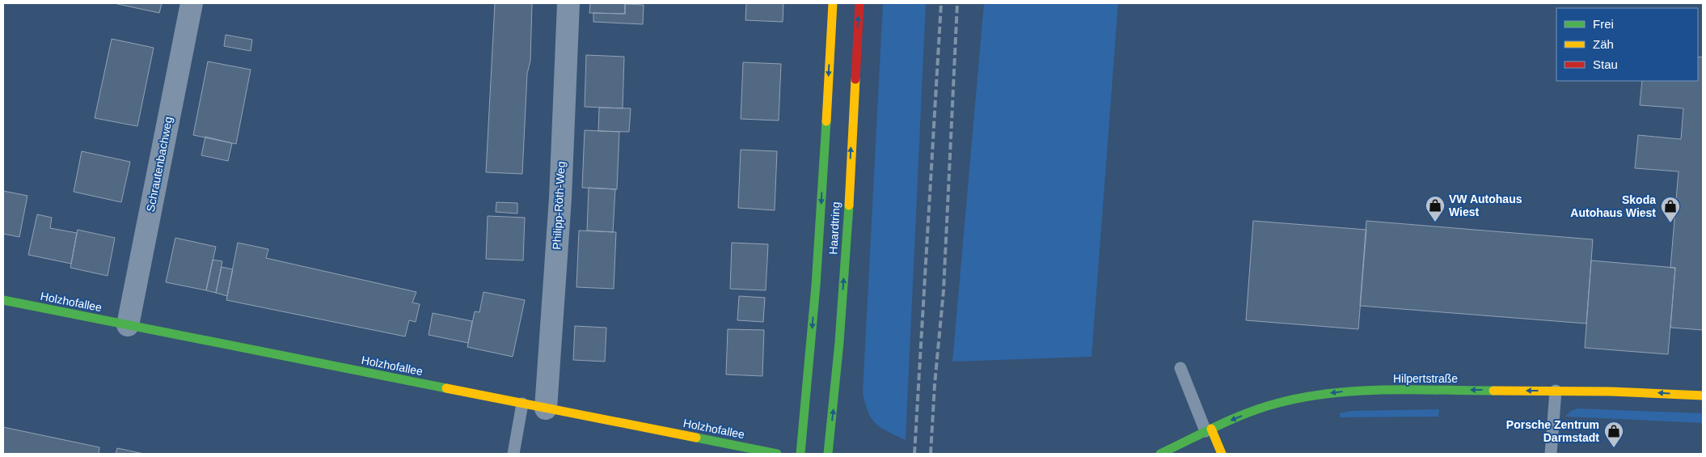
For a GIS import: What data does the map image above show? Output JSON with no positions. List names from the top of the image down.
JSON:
{
  "streets": {
    "main road": ["Haardtring", "Holzhofallee", "Hilpertstraße"],
    "street": ["Schrautenbachweg", "Philipp-Röth-Weg"]
  },
  "crossings": [
    ["Schrautenbachweg", "Holzhofallee"],
    ["Philipp-Röth-Weg", "Holzhofallee"]
  ],
  "one_way": ["Hilpertstraße"],
  "places": {
    "shop": ["VW Autohaus Wiest", "Skoda Autohaus Wiest", "Porsche Zentrum Darmstadt"]
  },
  "legend": ["Frei", "Zäh", "Stau"]
}
